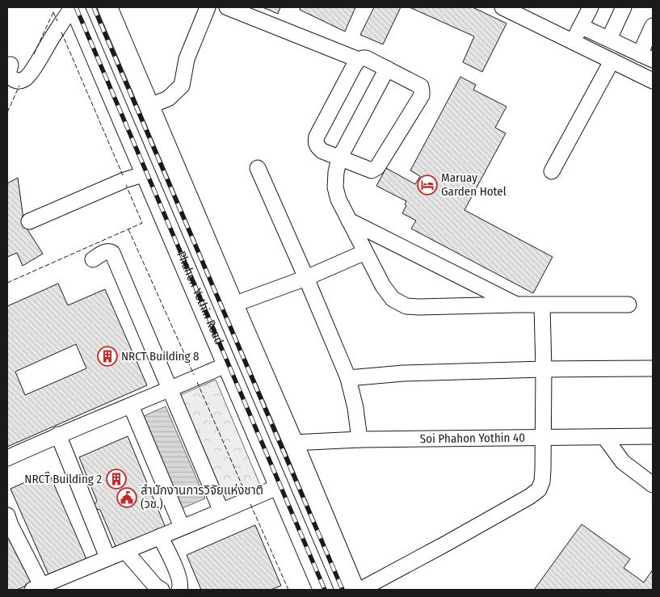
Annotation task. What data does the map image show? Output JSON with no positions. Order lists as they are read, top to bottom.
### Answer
{
  "streets": {
    "main road": ["Phahon Yothin Road"],
    "street": ["Soi Phahon Yothin 40"]
  },
  "places": {
    "hotel": ["Maruay Garden Hotel"],
    "building": ["NRCT Building 8", "NRCT Building 2"],
    "public building": ["สำนักงานการวิจัยแห่งชาติ (วช.)"]
  }
}
